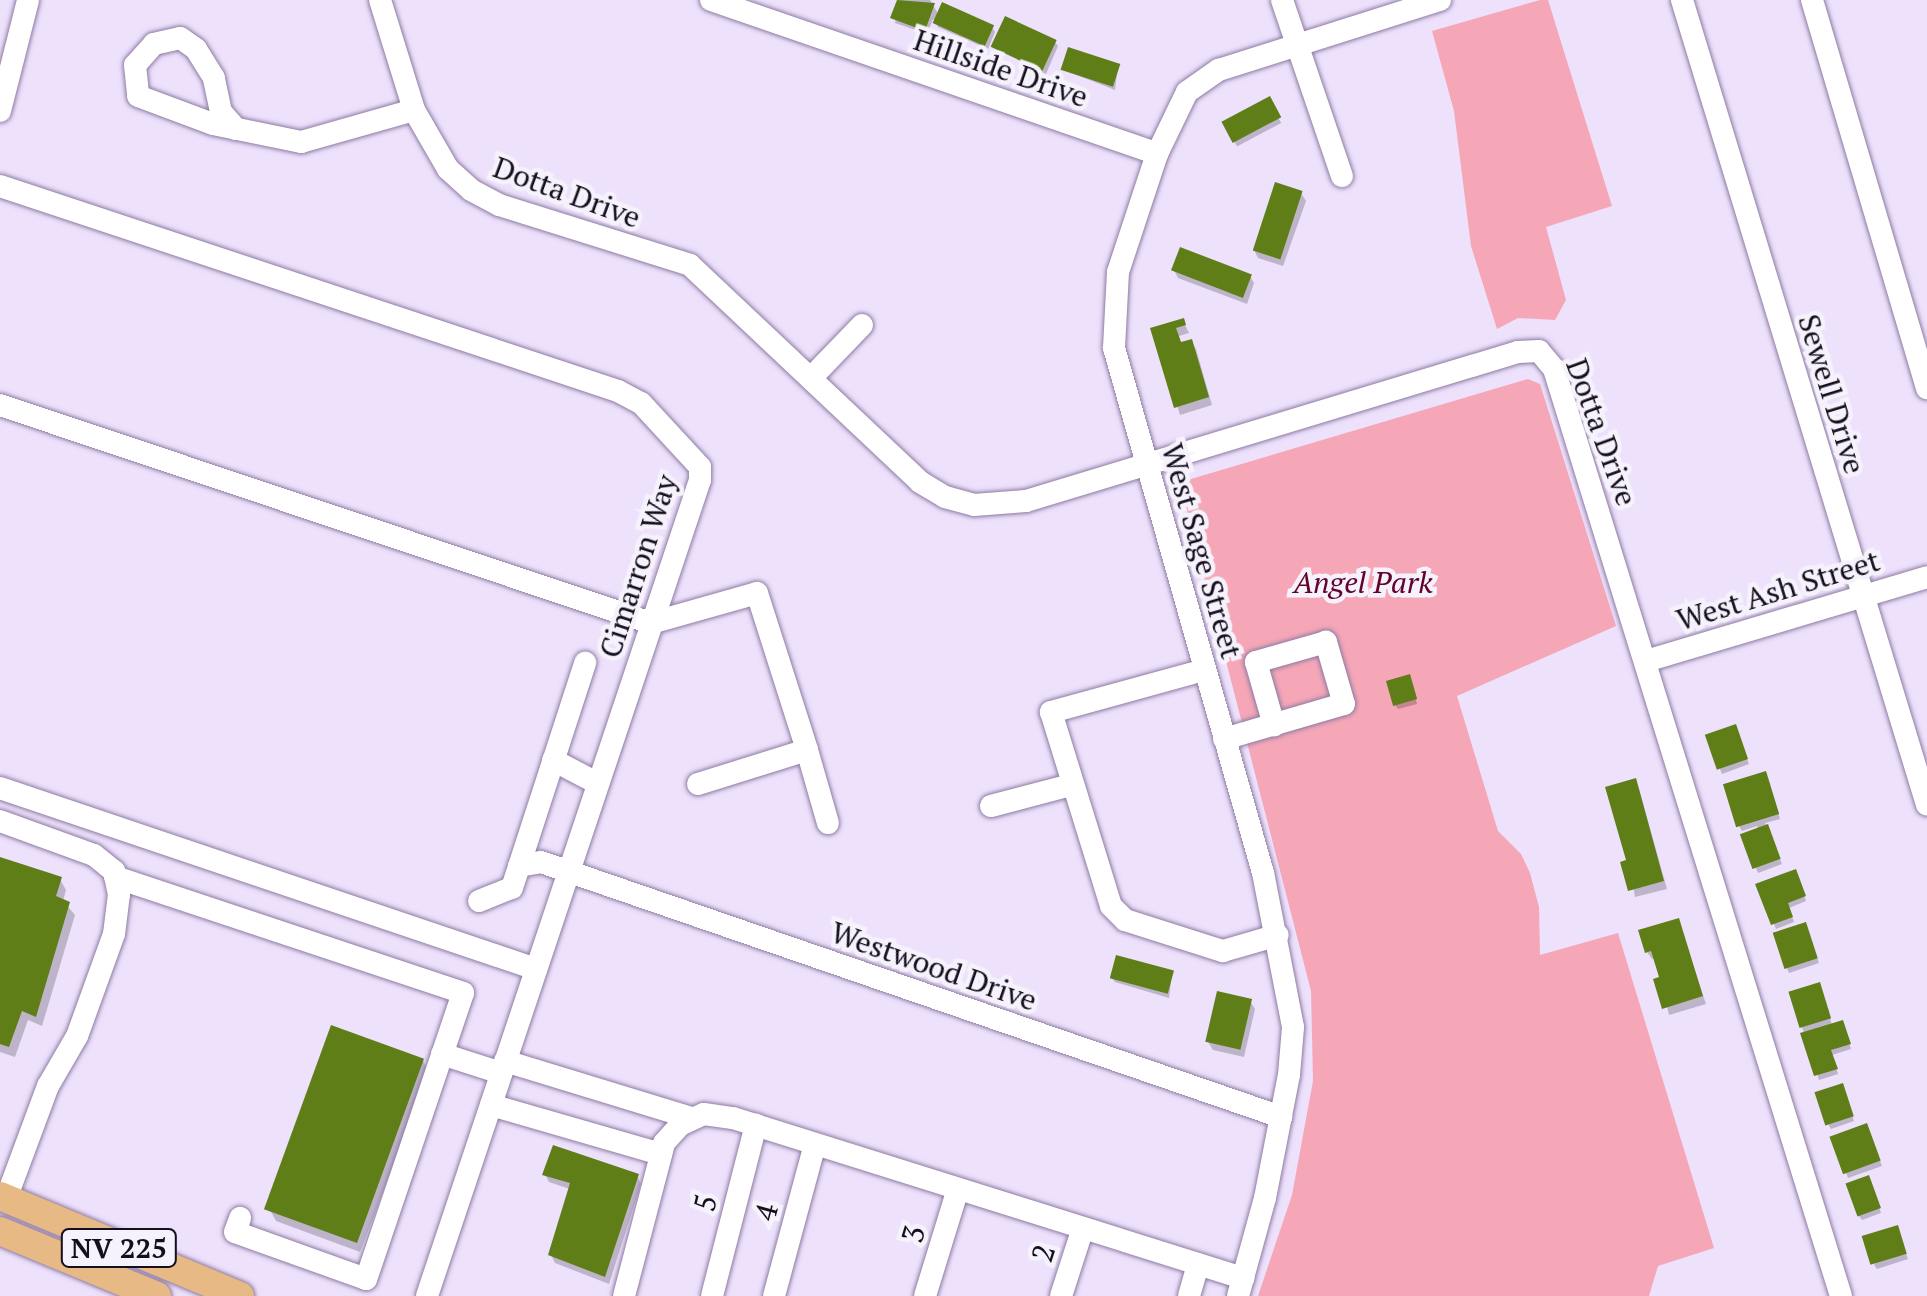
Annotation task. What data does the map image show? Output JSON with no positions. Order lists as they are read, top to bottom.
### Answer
{
  "streets": {
    "main road": ["NV 225"],
    "street": [
      "Hillside Drive",
      "Dotta Drive",
      "Sewell Drive",
      "West Sage Street",
      "Cimarron Way",
      "West Ash Street",
      "Westwood Drive",
      "5",
      "4",
      "3",
      "2"
    ]
  },
  "crossings": [
    ["Hillside Drive", "West Sage Street"],
    ["Dotta Drive", "West Sage Street"],
    ["Dotta Drive", "West Ash Street"],
    ["Sewell Drive", "West Ash Street"],
    ["West Sage Street", "Westwood Drive"],
    ["Cimarron Way", "Westwood Drive"]
  ],
  "parks": ["Angel Park"]
}
